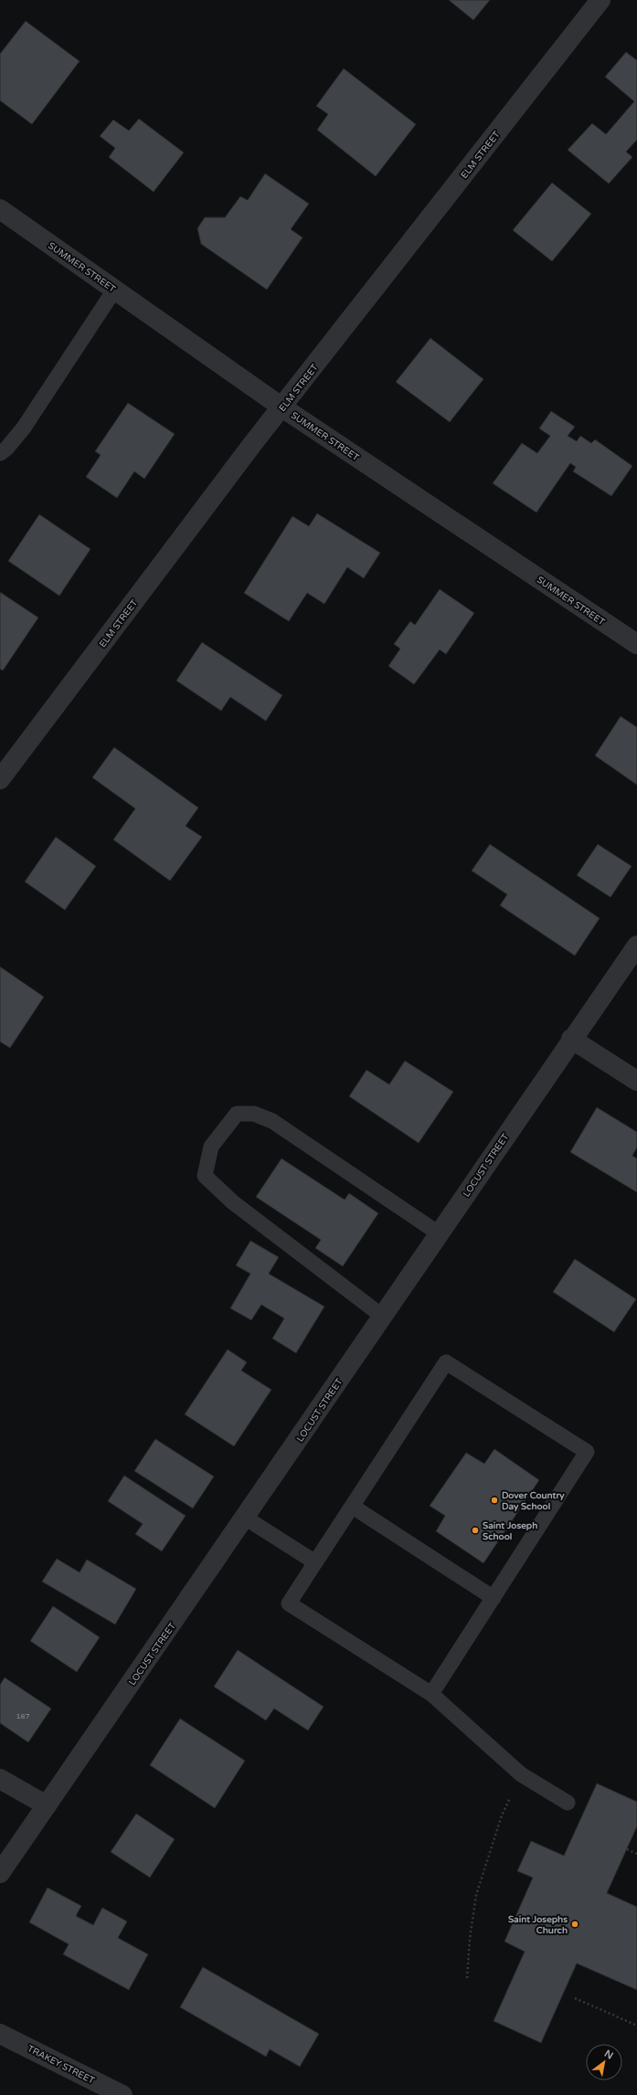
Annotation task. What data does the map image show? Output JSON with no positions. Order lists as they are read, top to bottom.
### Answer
{
  "streets": {
    "street": [
      "ELM STREET",
      "SUMMER STREET",
      "LOCUST STREET",
      "TRAKEY STREET"
    ]
  },
  "crossings": [
    ["ELM STREET", "SUMMER STREET"]
  ],
  "places": ["Dover Country Day School", "Saint Joseph School", "Saint Josephs Church"],
  "house_numbers": ["187"],
  "north": "top right"
}
